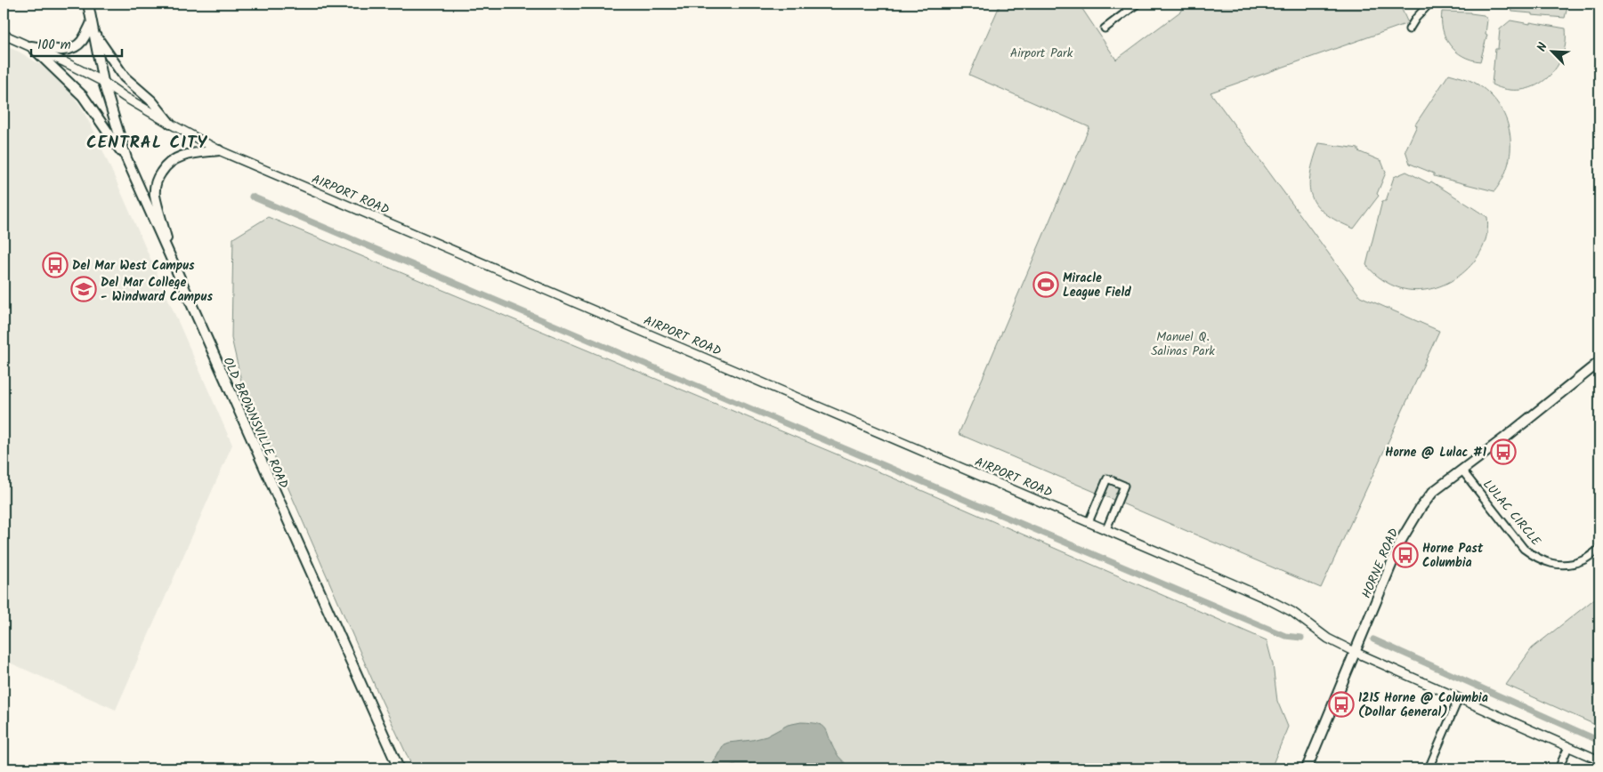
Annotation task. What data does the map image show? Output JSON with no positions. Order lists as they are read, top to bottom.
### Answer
{
  "streets": {
    "main road": ["OLD BROWNSVILLE ROAD", "HORNE ROAD"],
    "street": ["AIRPORT ROAD", "LULAC CIRCLE"]
  },
  "crossings": [
    ["AIRPORT ROAD", "OLD BROWNSVILLE ROAD"],
    ["AIRPORT ROAD", "HORNE ROAD"],
    ["LULAC CIRCLE", "HORNE ROAD"]
  ],
  "districts": ["CENTRAL CITY"],
  "parks": ["Airport Park", "Manuel Q. Salinas Park"],
  "places": {
    "bus stop": [
      "Del Mar West Campus",
      "Horne @ Lulac #1",
      "Horne Past Columbia",
      "1215 Horne @ Columbia (Dollar General)"
    ],
    "sports": ["Miracle League Field"],
    "school or university": ["Del Mar College - Windward Campus"]
  },
  "scale_bar": "100 m",
  "north": "top left"
}
